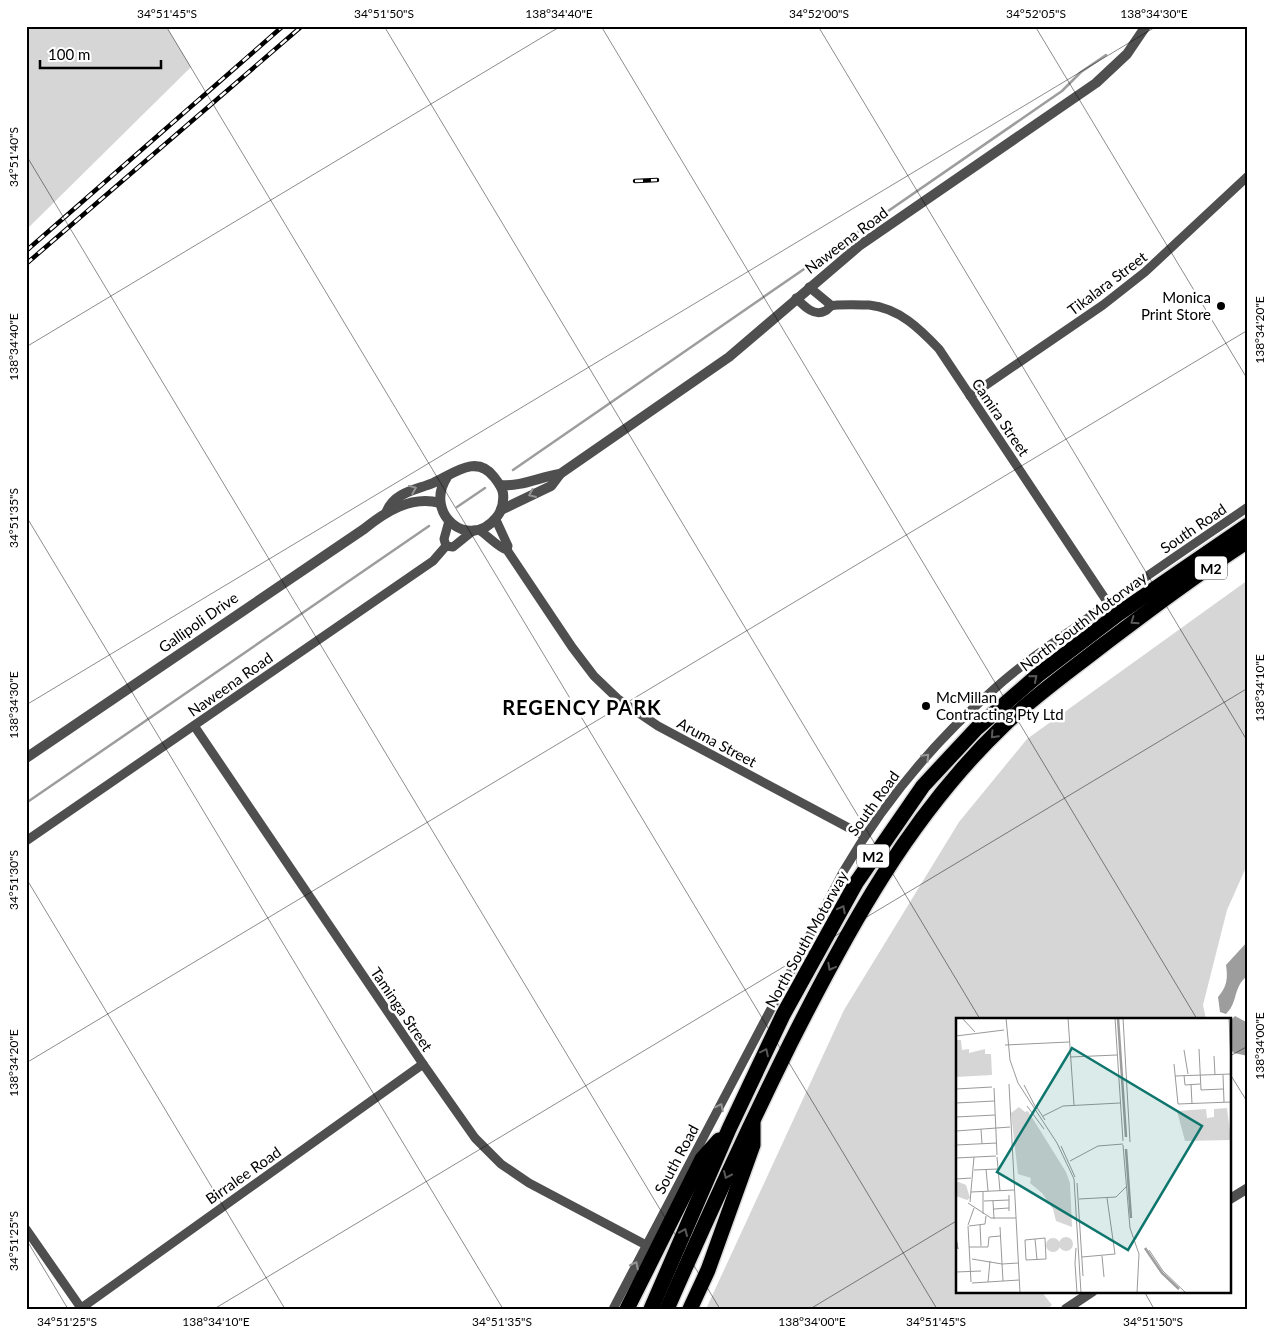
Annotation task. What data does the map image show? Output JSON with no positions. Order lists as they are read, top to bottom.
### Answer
{
  "streets": {
    "highway": ["M2", "North South Motorway"],
    "street": [
      "Naweena Road",
      "Tikalara Street",
      "Camira Street",
      "South Road",
      "Gallipoli Drive",
      "Aruma Street",
      "Taminga Street",
      "Birralee Road"
    ]
  },
  "crossings": [
    ["Naweena Road", "Camira Street"],
    ["Naweena Road", "Gallipoli Drive"],
    ["Naweena Road", "Aruma Street"],
    ["Naweena Road", "Taminga Street"],
    ["Tikalara Street", "Camira Street"],
    ["Camira Street", "South Road"],
    ["South Road", "Aruma Street"],
    ["South Road", "Taminga Street"],
    ["Gallipoli Drive", "Aruma Street"],
    ["Taminga Street", "Birralee Road"]
  ],
  "one_way": ["South Road"],
  "districts": ["REGENCY PARK"],
  "places": ["Monica Print Store", "McMillan Contracting Pty Ltd"],
  "scale_bar": "100 m",
  "coordinates": [
    "34°51'45\"S",
    "34°51'50\"S",
    "138°34'40\"E",
    "34°52'00\"S",
    "34°52'05\"S",
    "138°34'30\"E",
    "34°51'40\"S",
    "138°34'20\"E",
    "34°51'35\"S",
    "138°34'10\"E",
    "34°51'30\"S",
    "138°34'00\"E",
    "34°51'25\"S"
  ]
}
